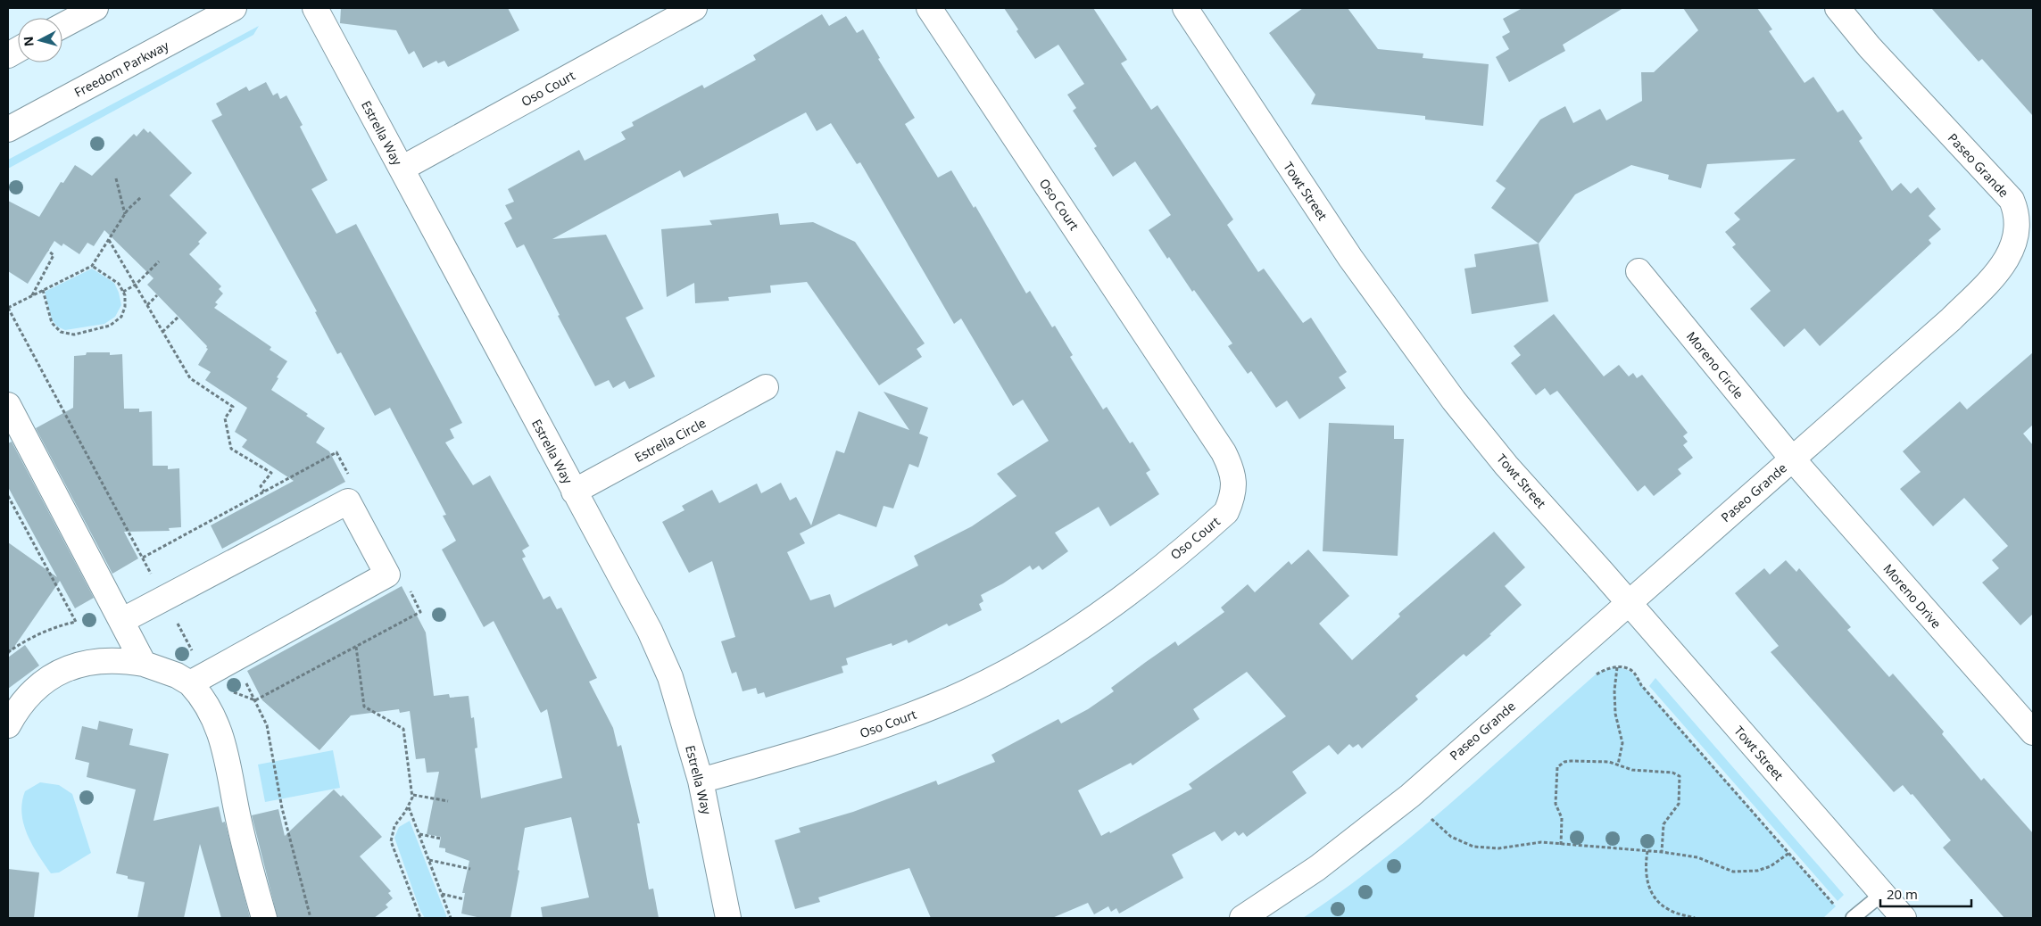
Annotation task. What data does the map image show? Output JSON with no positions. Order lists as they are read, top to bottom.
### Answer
{
  "streets": {
    "street": [
      "Freedom Parkway",
      "Oso Court",
      "Estrella Way",
      "Paseo Grande",
      "Towt Street",
      "Moreno Circle",
      "Estrella Circle",
      "Moreno Drive"
    ]
  },
  "crossings": [
    ["Oso Court", "Estrella Way"],
    ["Estrella Way", "Estrella Circle"],
    ["Paseo Grande", "Towt Street"],
    ["Paseo Grande", "Moreno Circle"],
    ["Paseo Grande", "Moreno Drive"],
    ["Moreno Circle", "Moreno Drive"]
  ],
  "scale_bar": "20 m",
  "north": "left"
}
